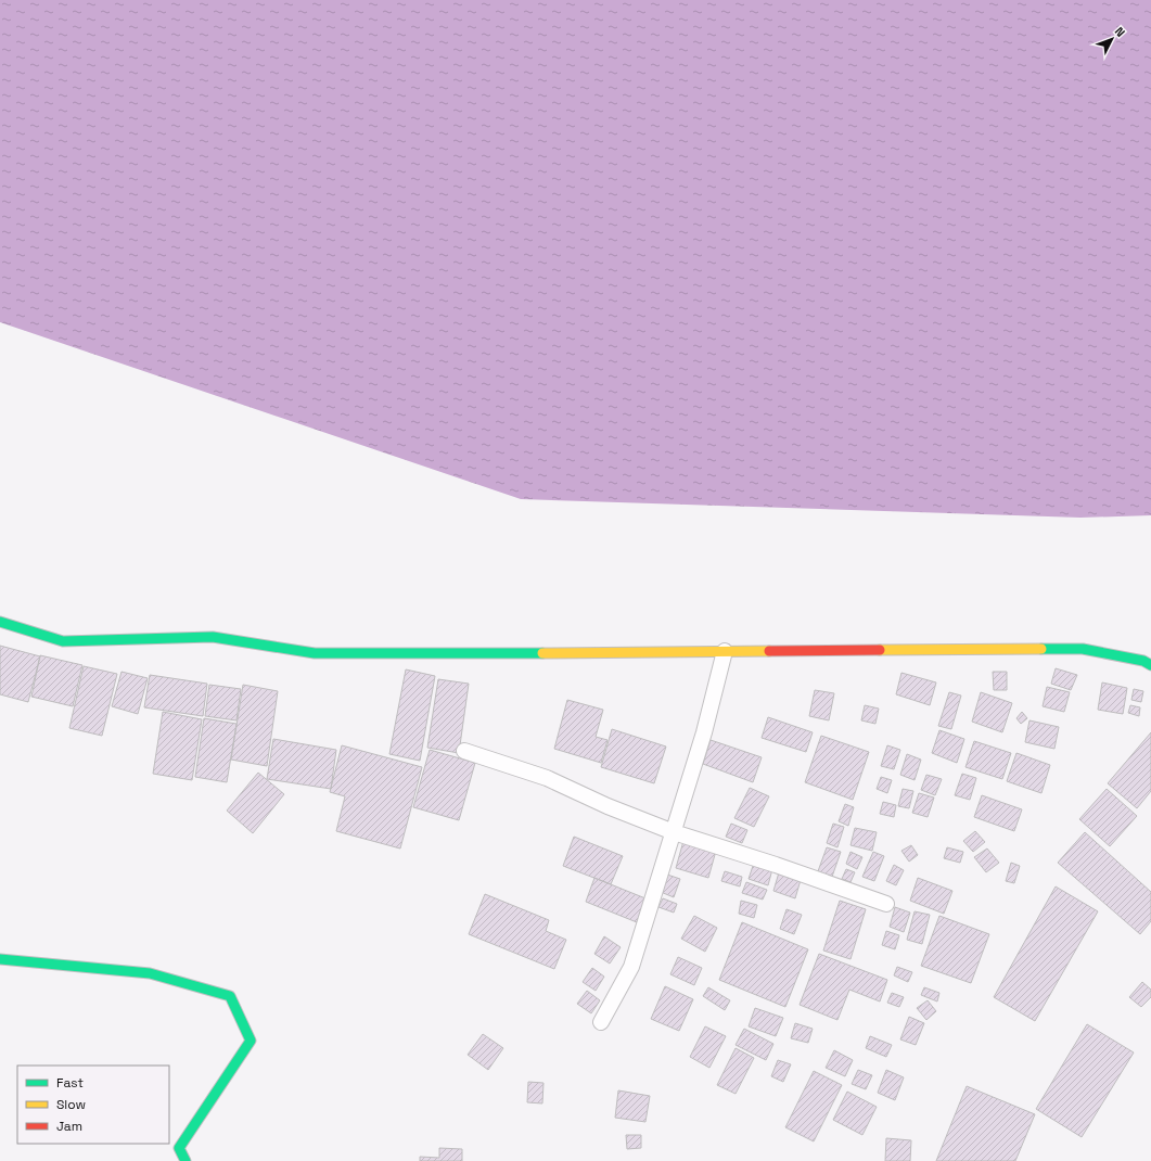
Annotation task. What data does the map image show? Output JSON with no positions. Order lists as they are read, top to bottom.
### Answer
{
  "legend": ["Fast", "Slow", "Jam"],
  "north": "top right"
}
